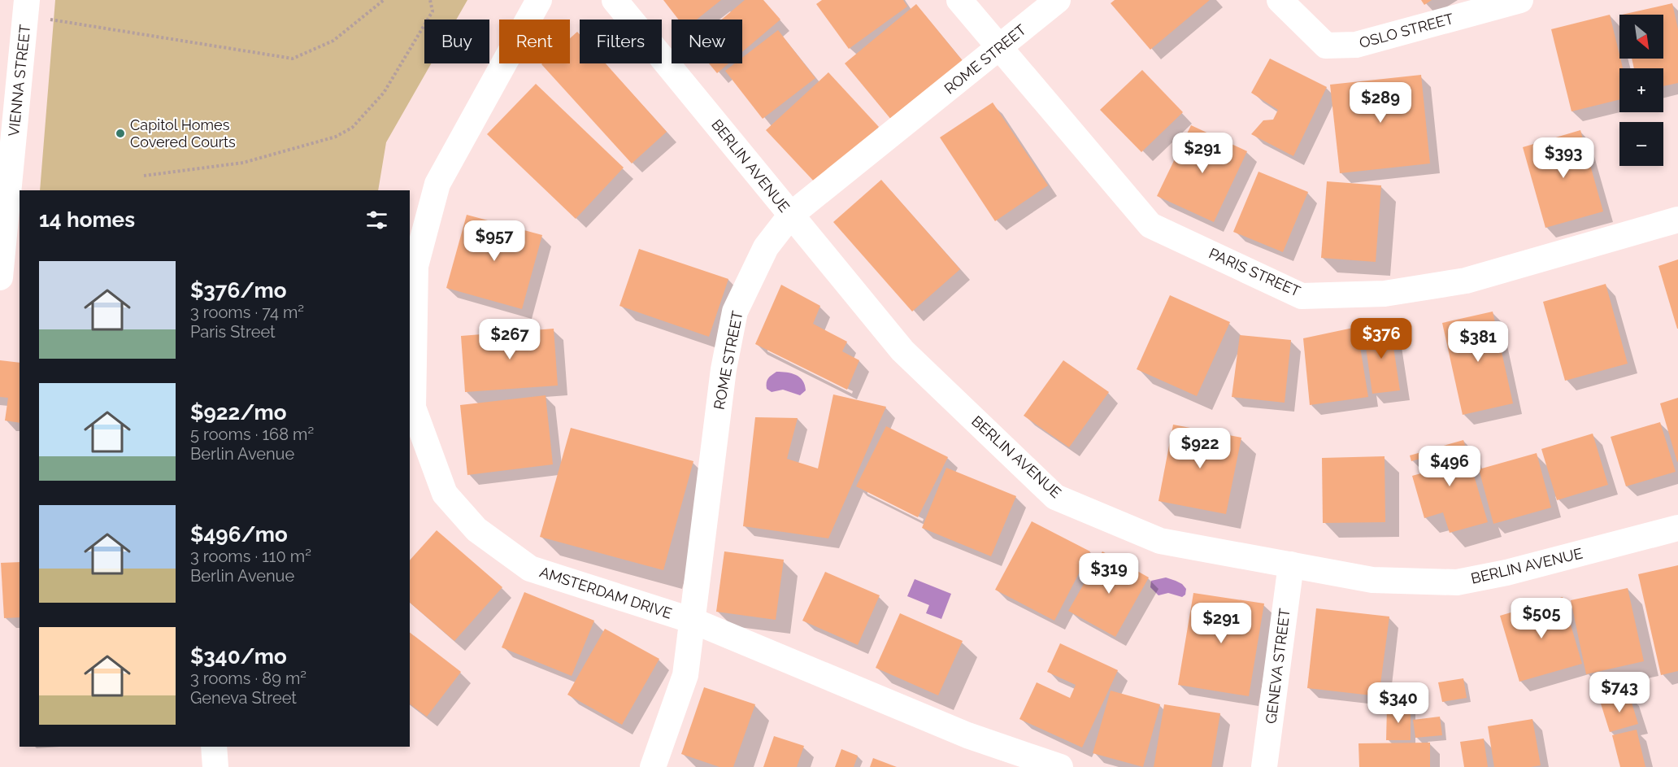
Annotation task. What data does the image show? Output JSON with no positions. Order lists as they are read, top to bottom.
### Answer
{
  "streets": {
    "street": [
      "OSLO STREET",
      "ROME STREET",
      "VIENNA STREET",
      "BERLIN AVENUE",
      "PARIS STREET",
      "AMSTERDAM DRIVE",
      "GENEVA STREET"
    ]
  },
  "crossings": [
    ["ROME STREET", "BERLIN AVENUE"],
    ["ROME STREET", "PARIS STREET"],
    ["ROME STREET", "AMSTERDAM DRIVE"],
    ["BERLIN AVENUE", "GENEVA STREET"]
  ],
  "places": ["Capitol Homes Covered Courts"],
  "north": "bottom right",
  "page": {
    "map_buttons": ["+", "−"],
    "chip": [
      "Buy",
      "Rent",
      "Filters",
      "New"
    ],
    "price": [
      "$289",
      "$291",
      "$393",
      "$957",
      "$376",
      "$267",
      "$381",
      "$922",
      "$496",
      "$319",
      "$505",
      "$291",
      "$743",
      "$340"
    ],
    "heading": "14 homes",
    "list": [
      {
        "name": "$376/mo",
        "note": "3 rooms · 74 m² · Paris Street"
      },
      {
        "name": "$922/mo",
        "note": "5 rooms · 168 m² · Berlin Avenue"
      },
      {
        "name": "$496/mo",
        "note": "3 rooms · 110 m² · Berlin Avenue"
      },
      {
        "name": "$340/mo",
        "note": "3 rooms · 89 m² · Geneva Street"
      }
    ]
  }
}
